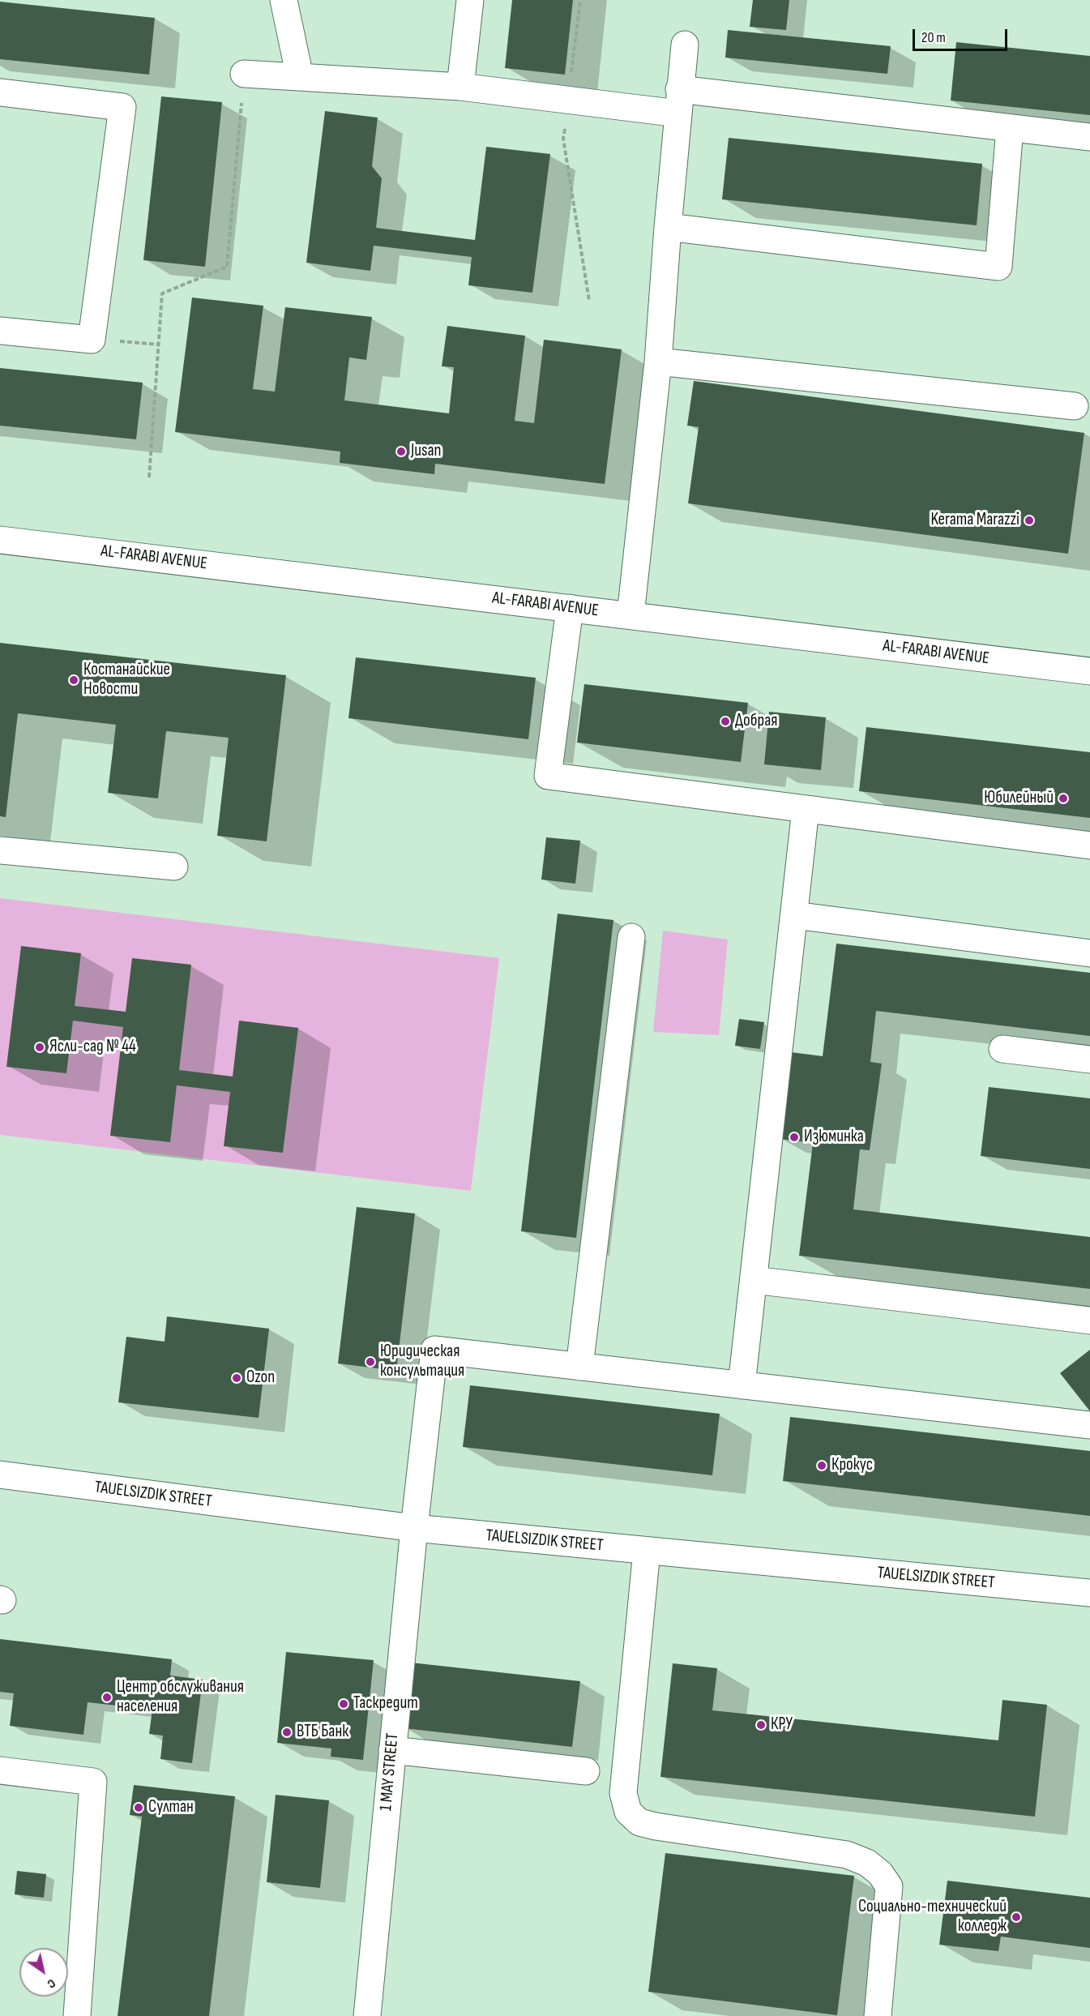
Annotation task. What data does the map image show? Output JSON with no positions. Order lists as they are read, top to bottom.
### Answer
{
  "streets": {
    "main road": ["AL-FARABI AVENUE", "TAUELSІZDІK STREET", "1 MAY STREET"]
  },
  "crossings": [
    ["TAUELSІZDІK STREET", "1 MAY STREET"]
  ],
  "places": [
    "Jusan",
    "Kerama Marazzi",
    "Костанайские Новости",
    "Добрая",
    "Юбилейный",
    "Ясли-сад № 44",
    "Изюминка",
    "Юридическая консультация",
    "Ozon",
    "Крокус",
    "Центр обслуживания населения",
    "Таскредит",
    "КРУ",
    "ВТБ Банк",
    "Султан",
    "Социально-технический колледж"
  ],
  "scale_bar": "20 m",
  "north": "bottom right"
}
